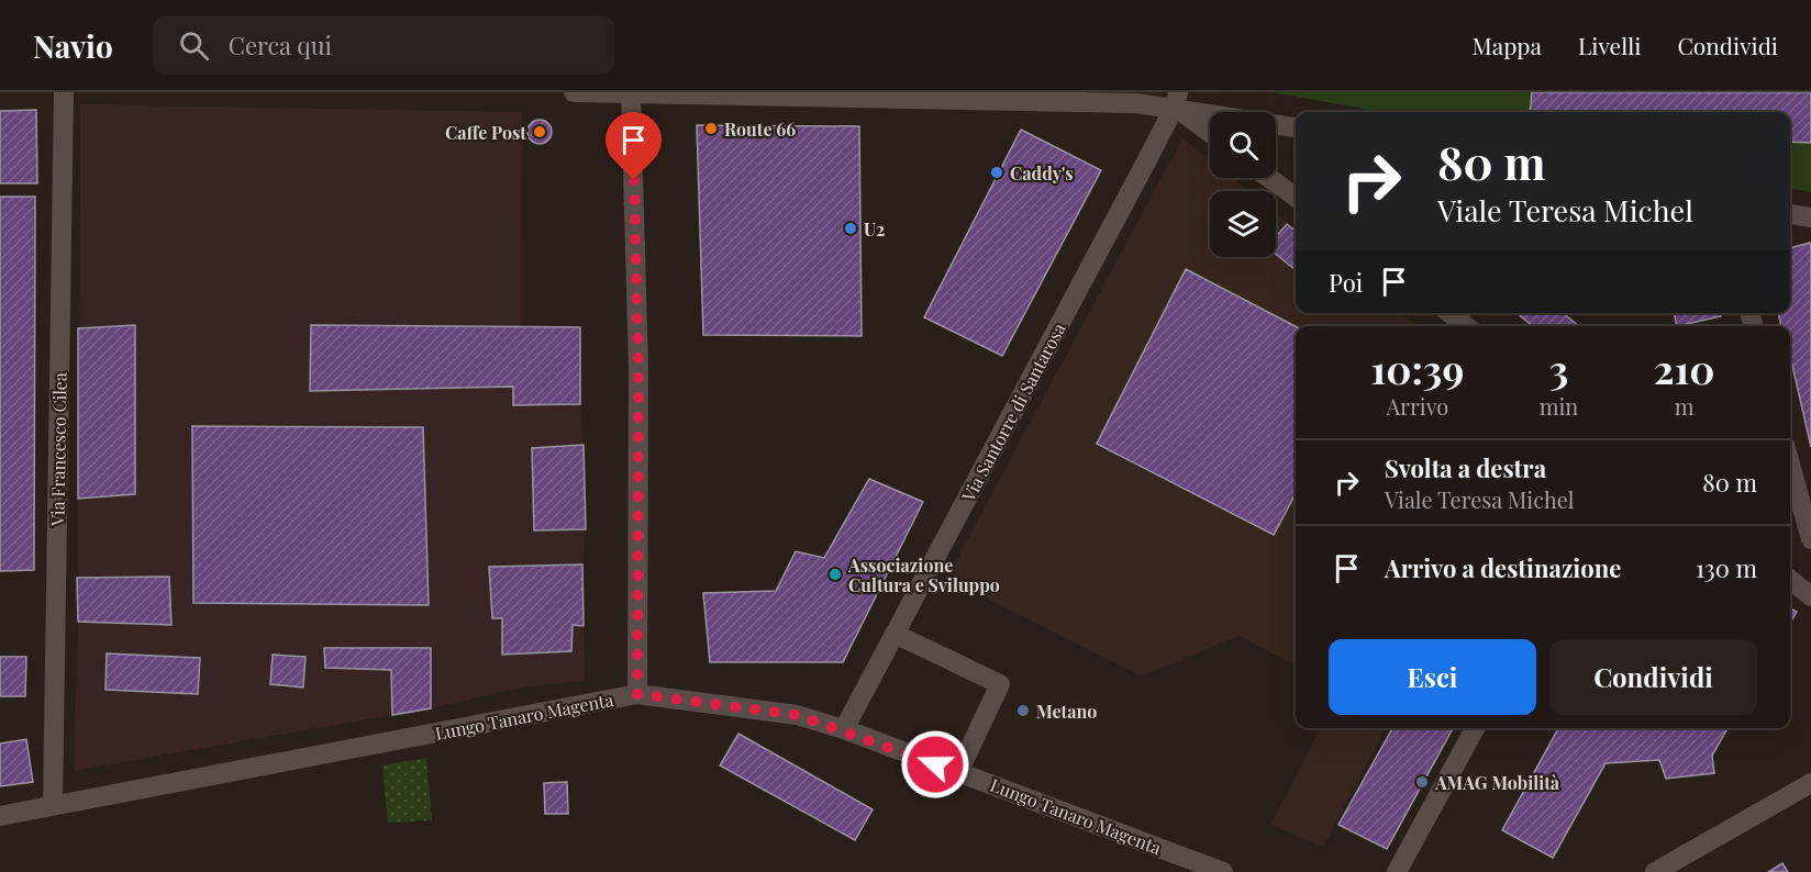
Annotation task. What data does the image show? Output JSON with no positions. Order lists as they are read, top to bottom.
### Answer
{
  "streets": {
    "street": ["Via Santorre di Santarosa", "Via Francesco Cilea", "Lungo Tanaro Magenta"]
  },
  "crossings": [
    ["Via Santorre di Santarosa", "Lungo Tanaro Magenta"],
    ["Via Francesco Cilea", "Lungo Tanaro Magenta"]
  ],
  "places": [
    "Route 66",
    "Caffe Post",
    "Caddy's",
    "U2",
    "Associazione Cultura e Sviluppo",
    "Metano",
    "AMAG Mobilità"
  ],
  "page": {
    "header": "Navio",
    "search": "Cerca qui",
    "nav": ["Mappa", "Livelli", "Condividi"],
    "turn": ["80 m", "Viale Teresa Michel"],
    "then": "Poi",
    "eta": [
      "10:39",
      "Arrivo",
      "3",
      "min",
      "210",
      "m"
    ],
    "list": [
      {
        "name": "Svolta a destra",
        "note": "Viale Teresa Michel",
        "value": "80 m"
      },
      {
        "name": "Arrivo a destinazione",
        "value": "130 m"
      }
    ],
    "buttons": ["Esci", "Condividi"]
  }
}
